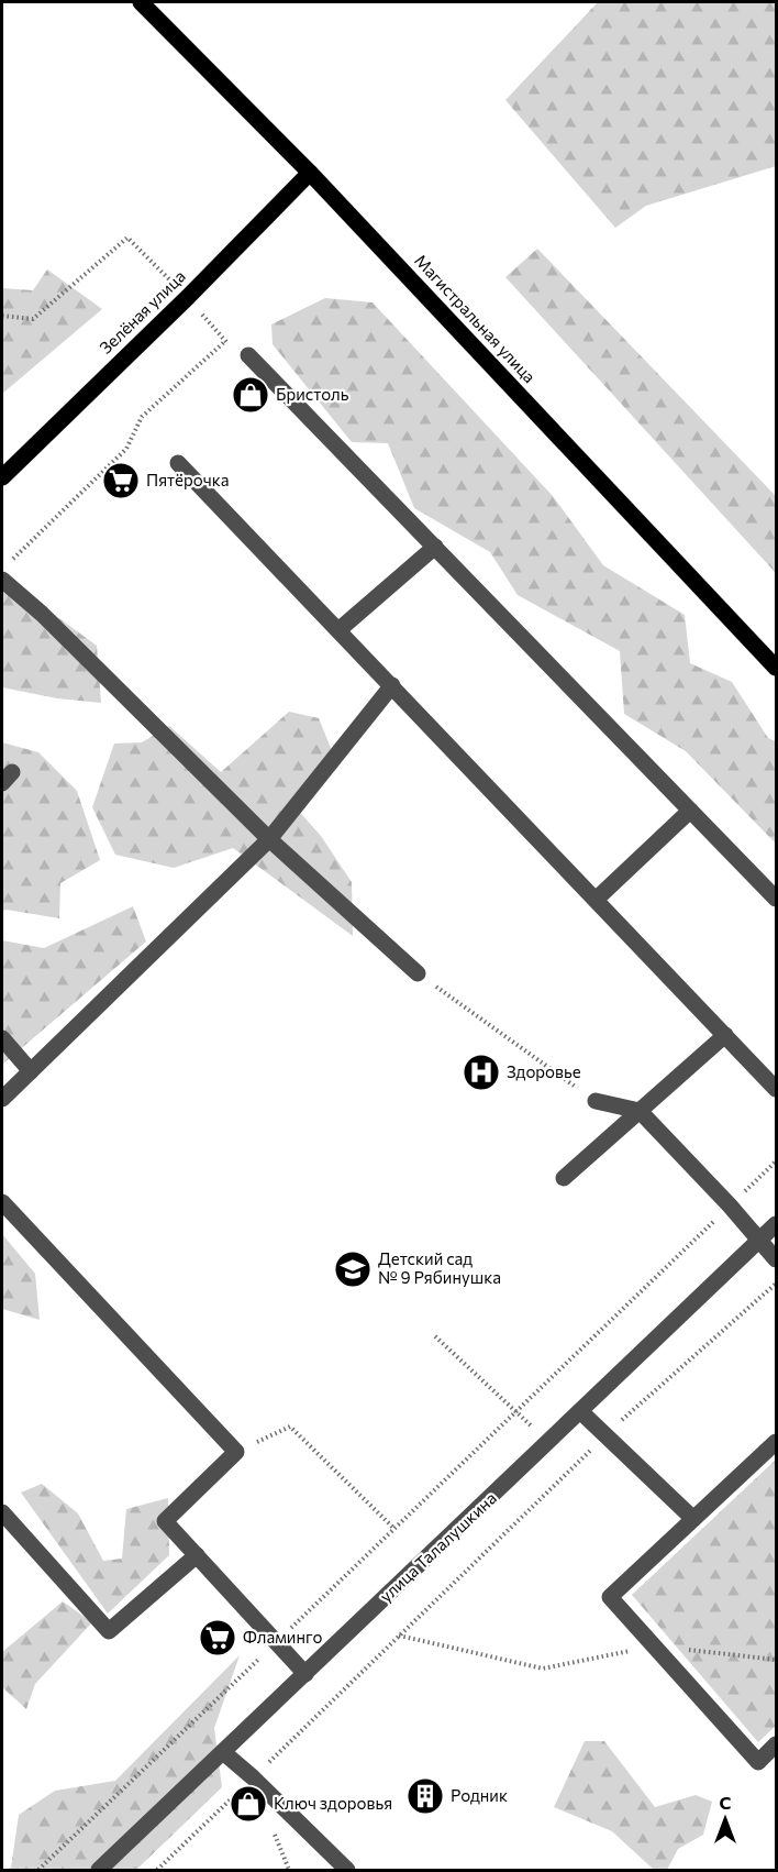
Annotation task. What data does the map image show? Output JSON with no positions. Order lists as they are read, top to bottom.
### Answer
{
  "streets": {
    "main road": ["Зелёная улица", "Магистральная улица"],
    "street": ["улица Талалушкина"]
  },
  "crossings": [
    ["Зелёная улица", "Магистральная улица"]
  ],
  "places": {
    "shop": ["Бристоль", "Ключ здоровья"],
    "supermarket": ["Пятёрочка", "Фламинго"],
    "hospital": ["Здоровье"],
    "school or university": ["Детский сад № 9 Рябинушка"],
    "building": ["Родник"]
  },
  "north": "top"
}
